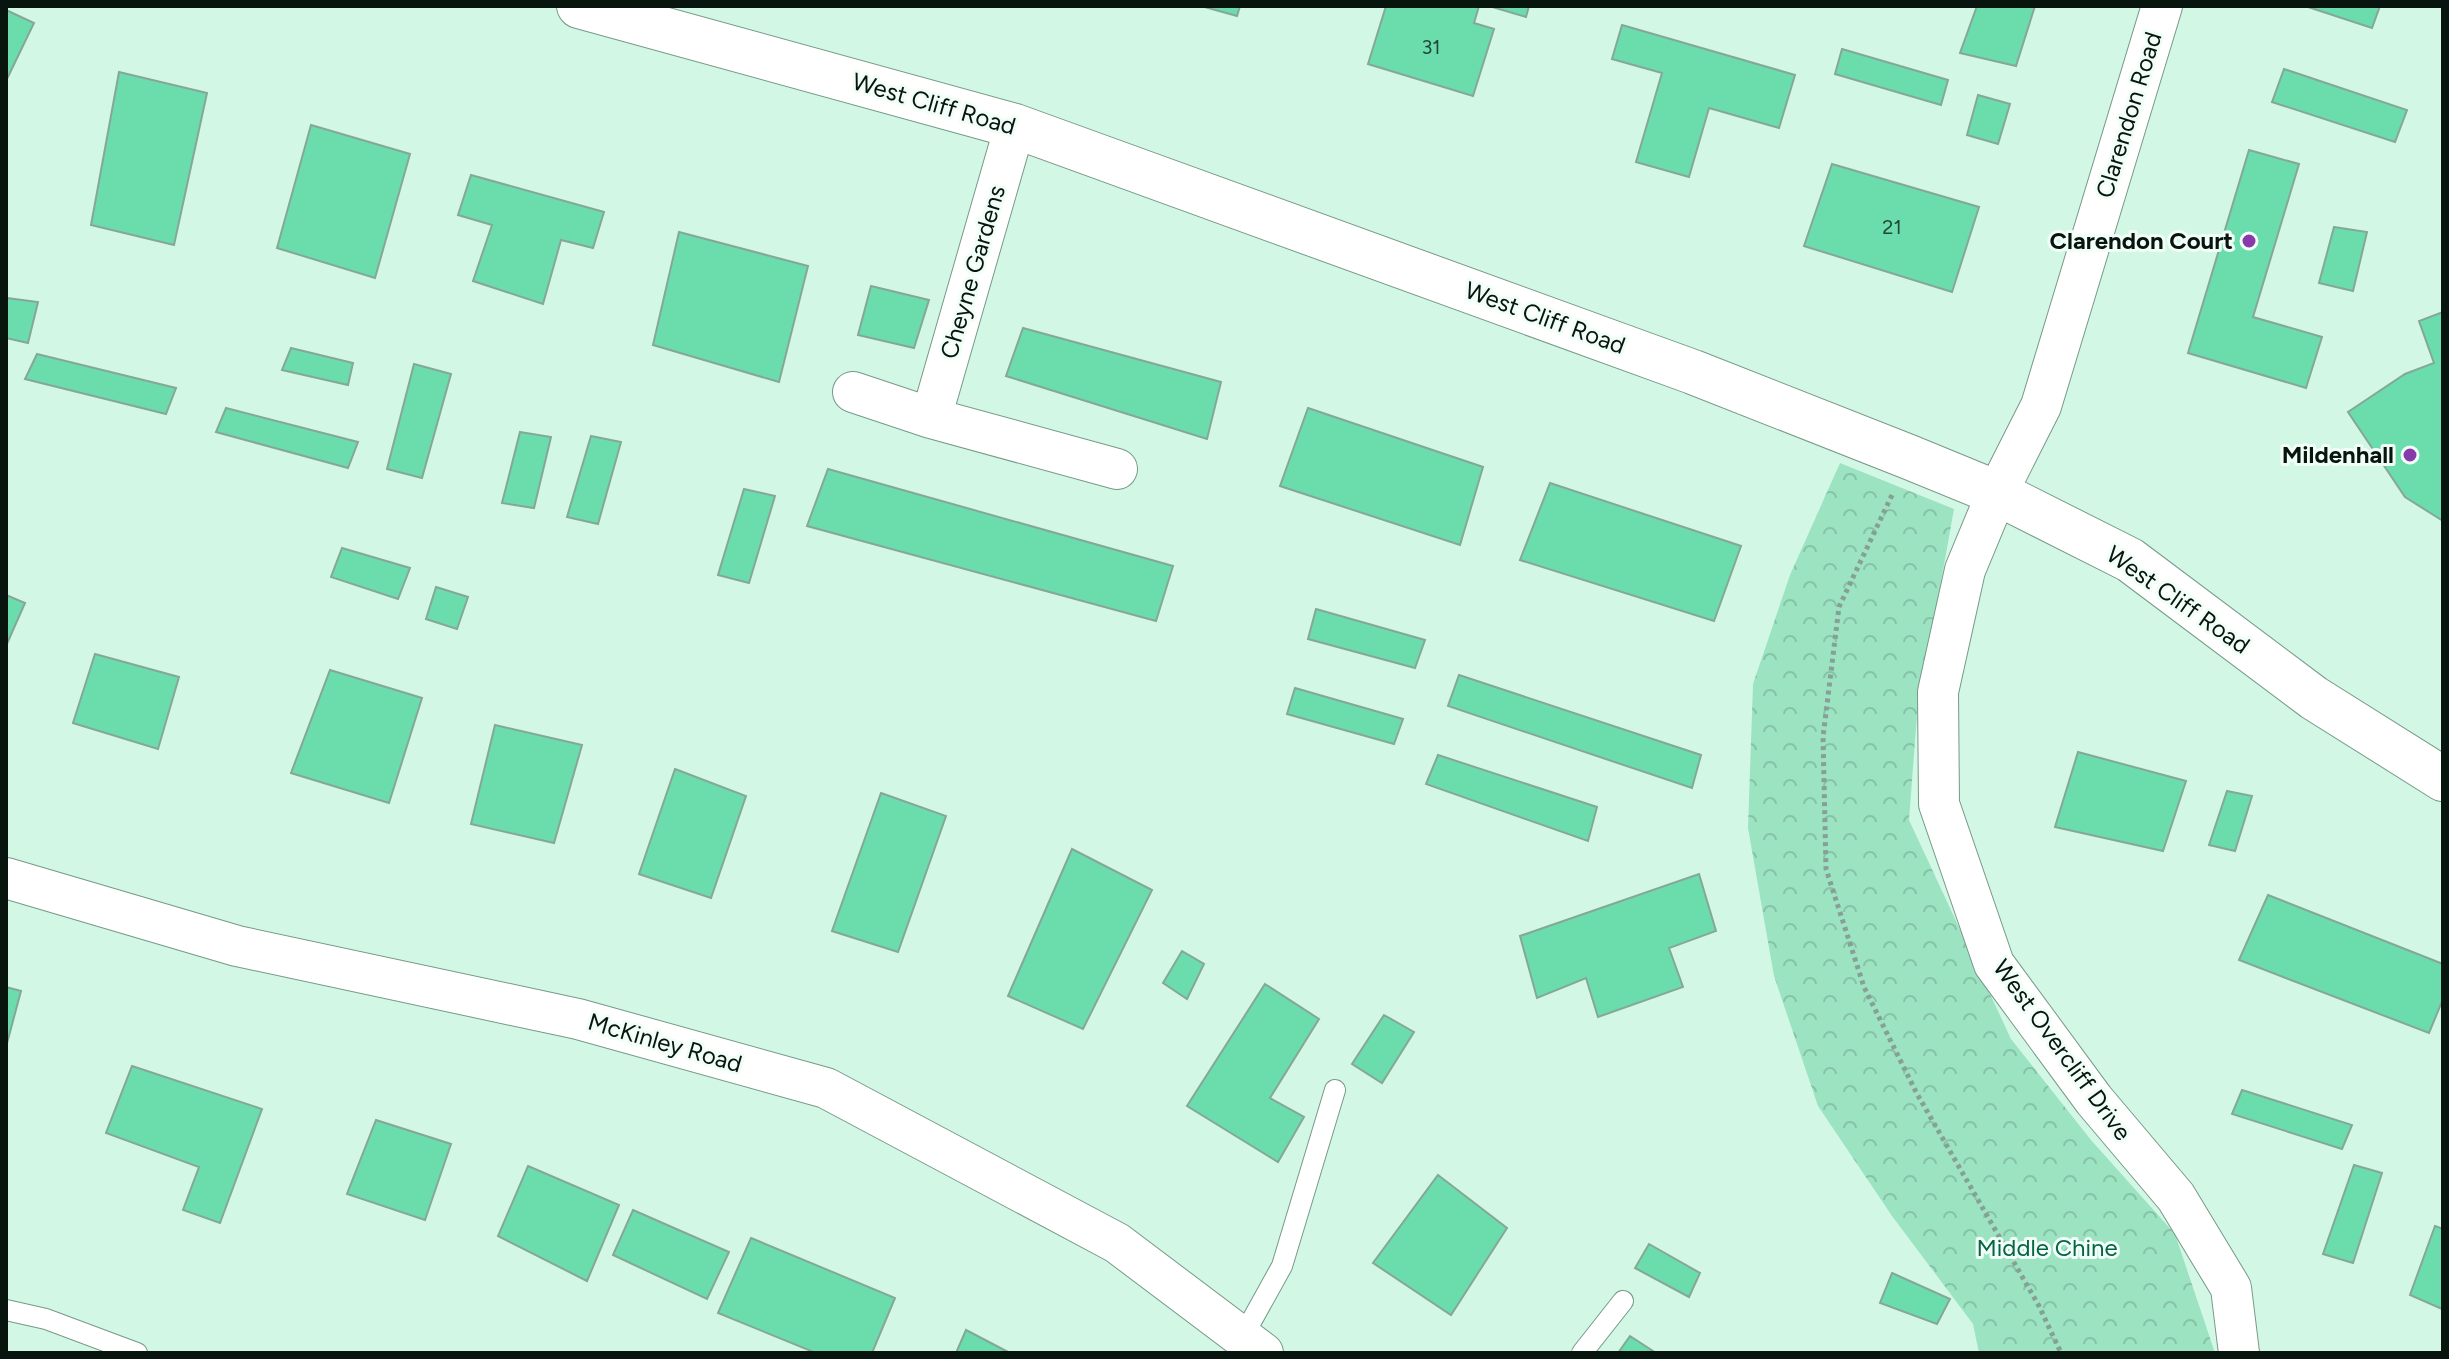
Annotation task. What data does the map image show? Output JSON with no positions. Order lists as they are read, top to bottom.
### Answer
{
  "streets": {
    "street": [
      "West Cliff Road",
      "Clarendon Road",
      "Cheyne Gardens",
      "McKinley Road",
      "West Overcliff Drive"
    ]
  },
  "crossings": [
    ["West Cliff Road", "Clarendon Road"],
    ["West Cliff Road", "Cheyne Gardens"],
    ["West Cliff Road", "West Overcliff Drive"],
    ["Clarendon Road", "West Overcliff Drive"]
  ],
  "parks": ["Middle Chine"],
  "places": ["Clarendon Court", "Mildenhall"],
  "house_numbers": ["31", "21"]
}
